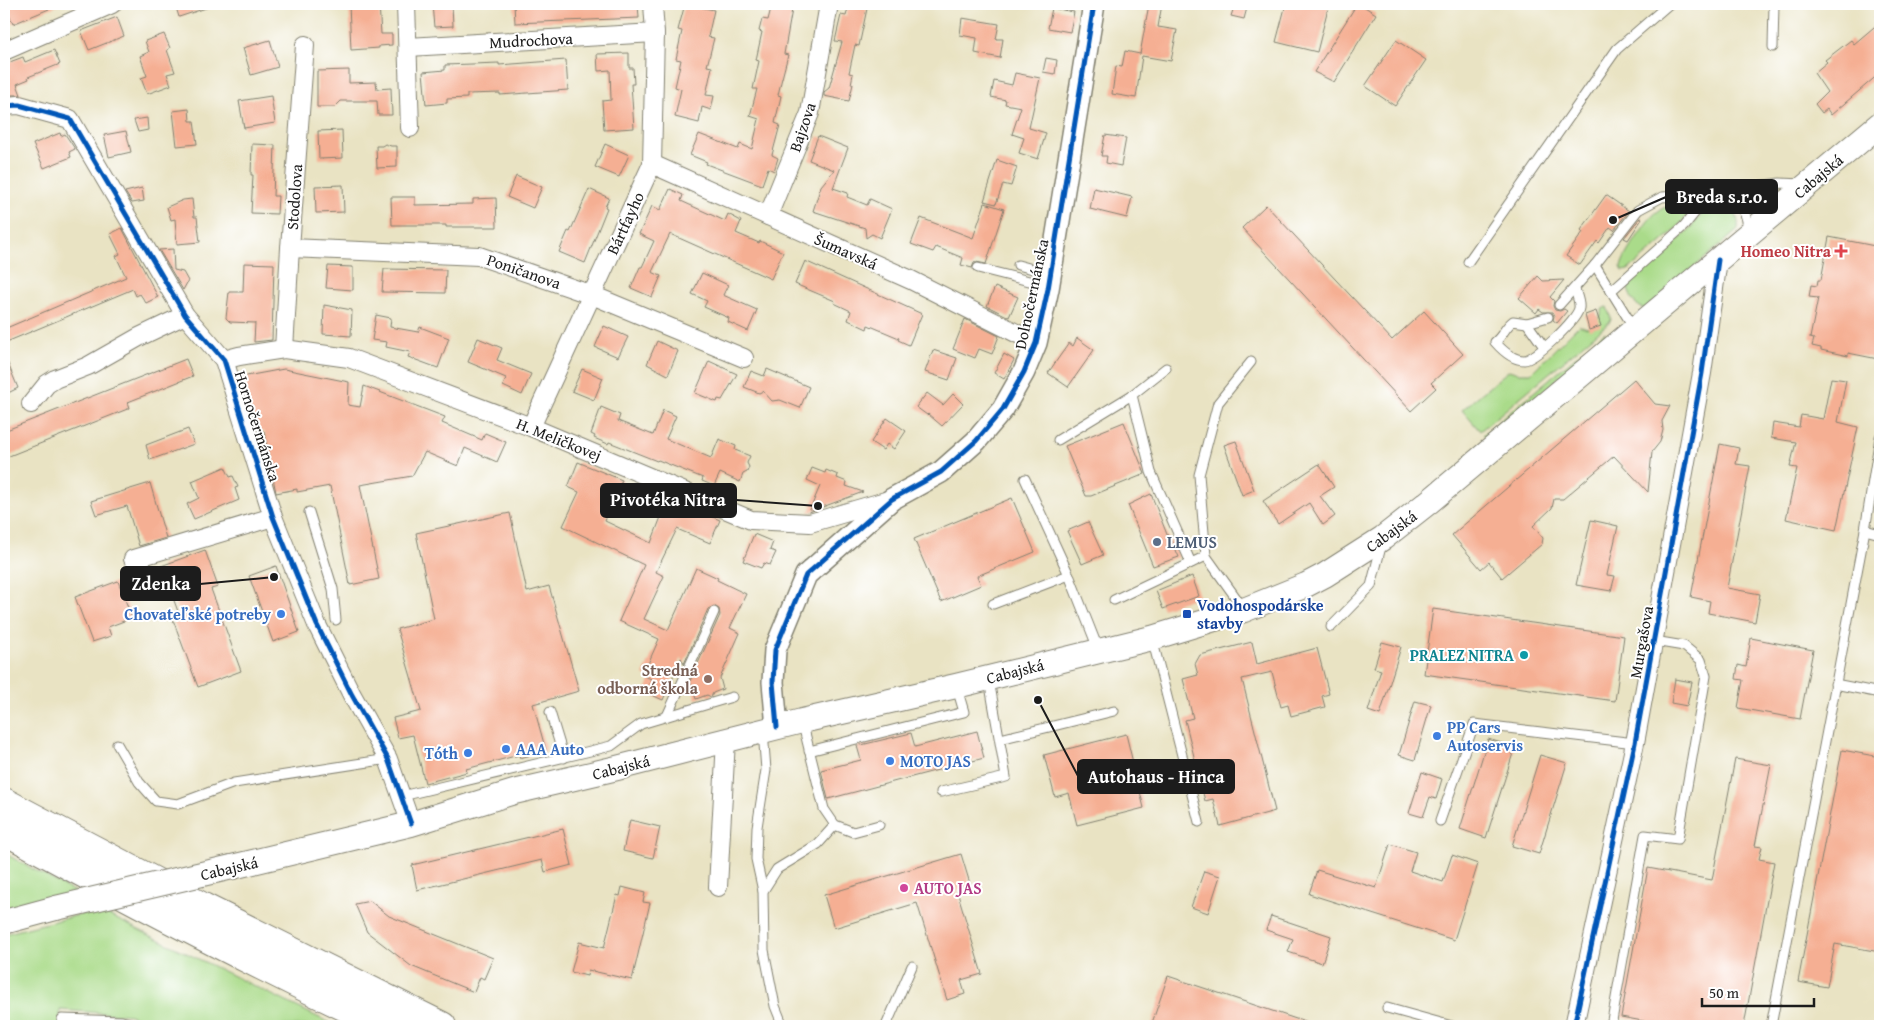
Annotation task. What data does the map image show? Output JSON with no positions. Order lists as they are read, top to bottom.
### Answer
{
  "streets": {
    "main road": ["Cabajská"],
    "street": [
      "Mudrochova",
      "Bajzova",
      "Stodolova",
      "Bártfayho",
      "Šumavská",
      "Poničanova",
      "Dolnočermánska",
      "Hornočermánska",
      "H. Meličkovej",
      "Murgašova"
    ]
  },
  "crossings": [
    ["Mudrochova", "Bártfayho"],
    ["Bajzova", "Šumavská"],
    ["Cabajská", "Dolnočermánska"],
    ["Cabajská", "Hornočermánska"],
    ["Cabajská", "Murgašova"],
    ["Stodolova", "Poničanova"],
    ["Stodolova", "H. Meličkovej"],
    ["Bártfayho", "Šumavská"],
    ["Bártfayho", "Poničanova"],
    ["Bártfayho", "H. Meličkovej"],
    ["Šumavská", "Dolnočermánska"],
    ["Dolnočermánska", "H. Meličkovej"],
    ["Hornočermánska", "H. Meličkovej"]
  ],
  "places": {
    "other": [
      "Breda s.r.o.",
      "Pivotéka Nitra",
      "LEMUS",
      "Zdenka",
      "Chovateľské potreby",
      "PRALEZ NITRA",
      "Stredná odborná škola",
      "Autohaus - Hinca",
      "PP Cars Autoservis",
      "AAA Auto",
      "Tóth",
      "MOTO JAS",
      "AUTO JAS"
    ],
    "health": ["Homeo Nitra"],
    "transit": ["Vodohospodárske stavby"]
  },
  "scale_bar": "50 m"
}
